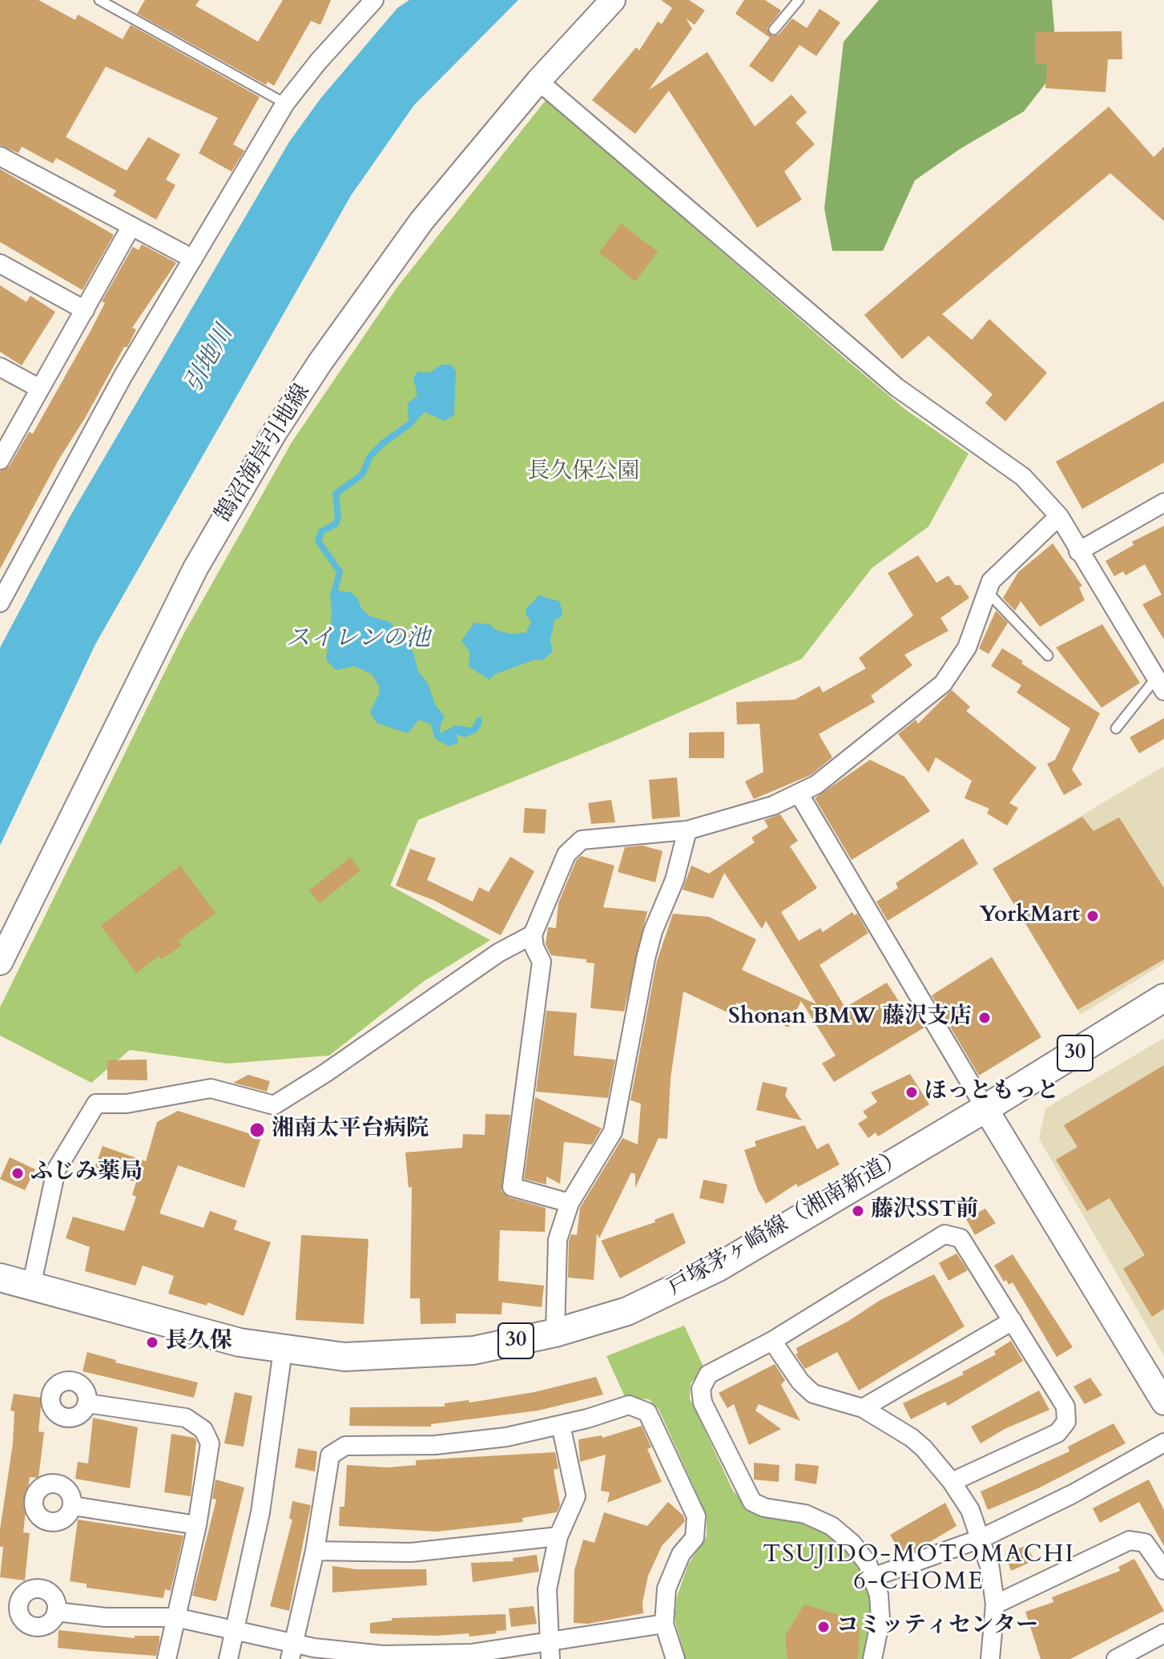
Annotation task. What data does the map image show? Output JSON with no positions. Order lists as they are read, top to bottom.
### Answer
{
  "streets": {
    "main road": ["30", "戸塚茅ヶ崎線（湘南新道）"],
    "street": ["鵠沼海岸引地線"]
  },
  "districts": ["TSUJIDO-MOTOMACHI 6-CHOME"],
  "water": ["引地川", "スイレンの池"],
  "parks": ["長久保公園"],
  "places": [
    "YorkMart",
    "Shonan BMW 藤沢支店",
    "ほっともっと",
    "湘南太平台病院",
    "ふじみ薬局",
    "藤沢SST前",
    "長久保",
    "コミッティセンター"
  ]
}
